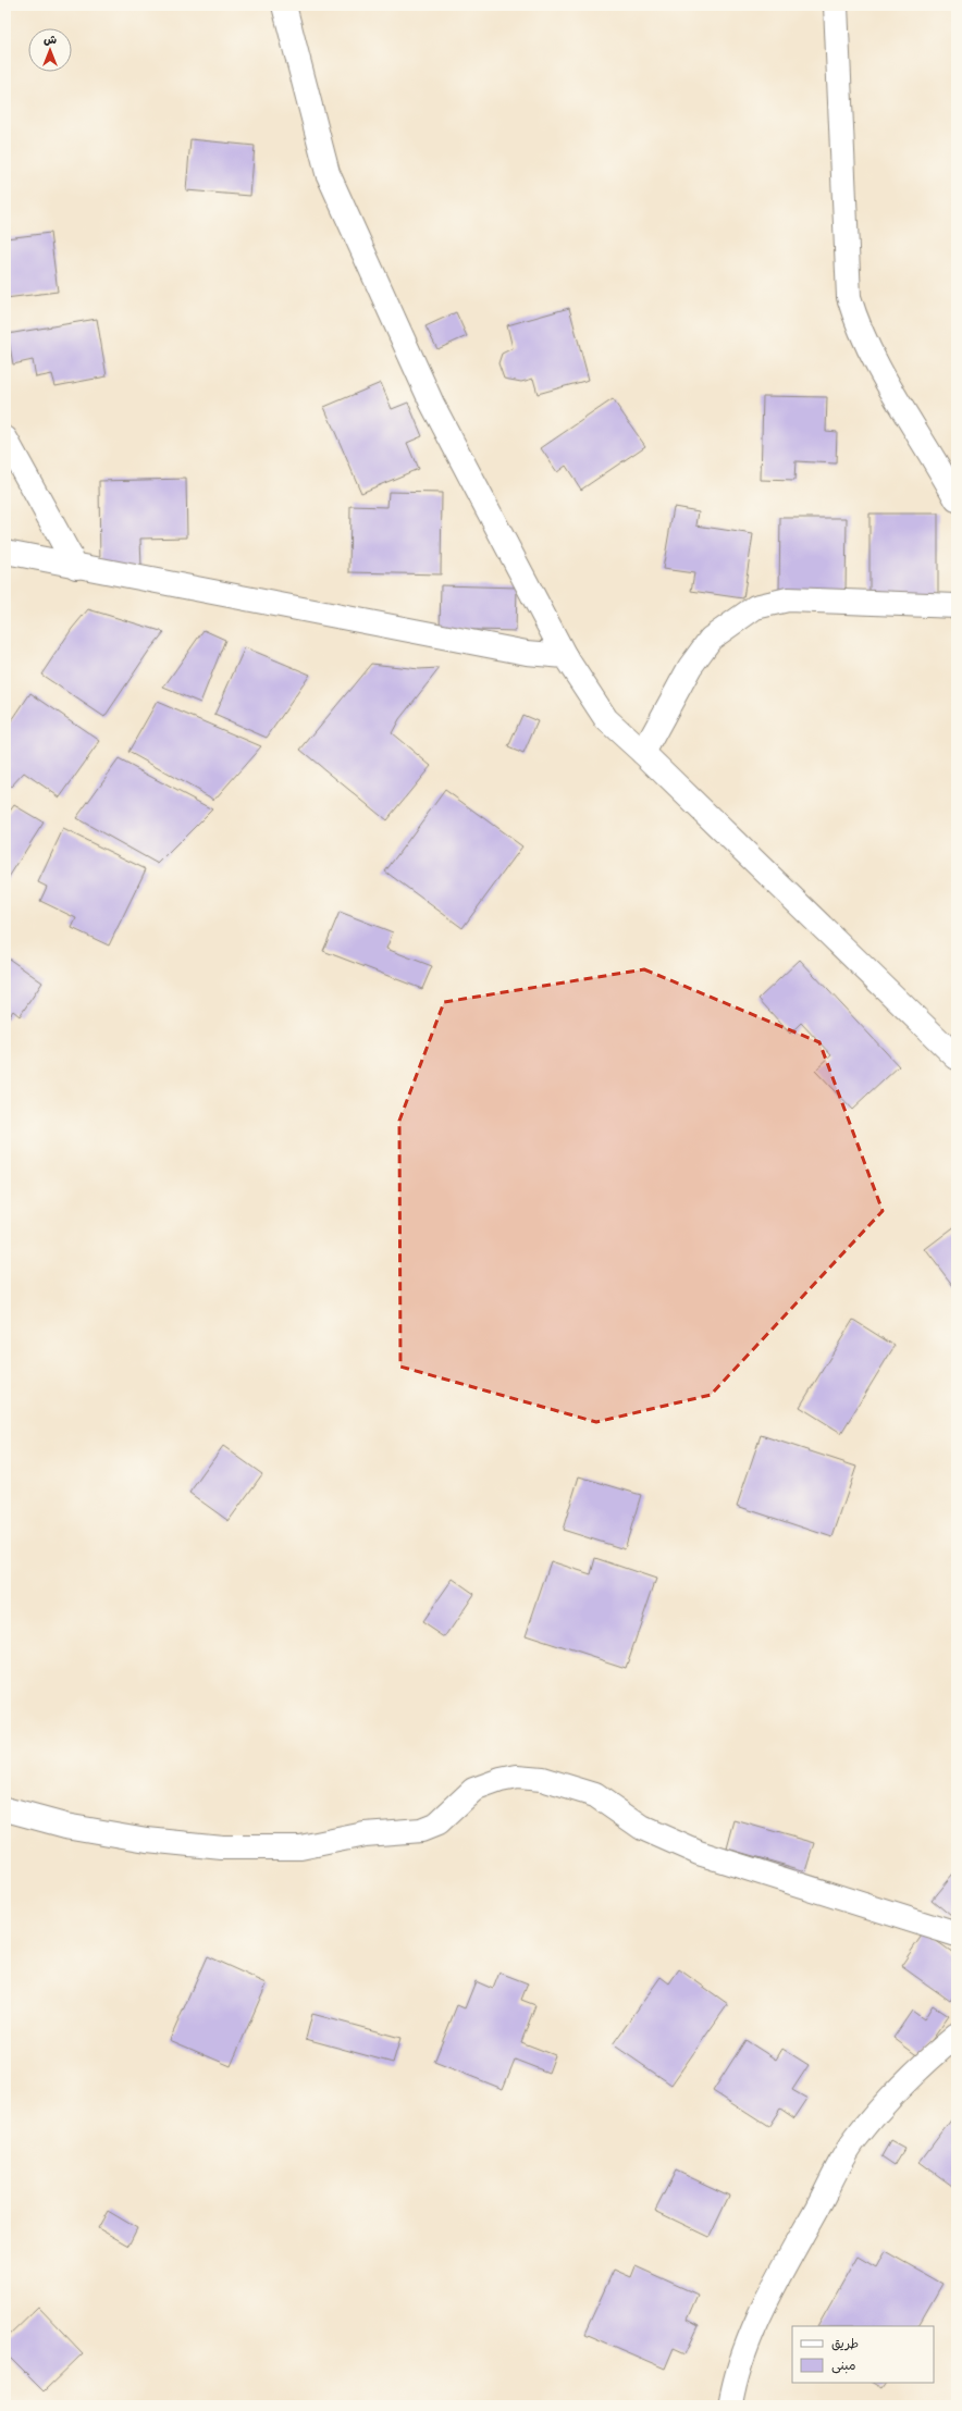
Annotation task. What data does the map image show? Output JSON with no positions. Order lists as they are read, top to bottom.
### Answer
{
  "legend": ["طريق", "مبنى"],
  "north": "top"
}
